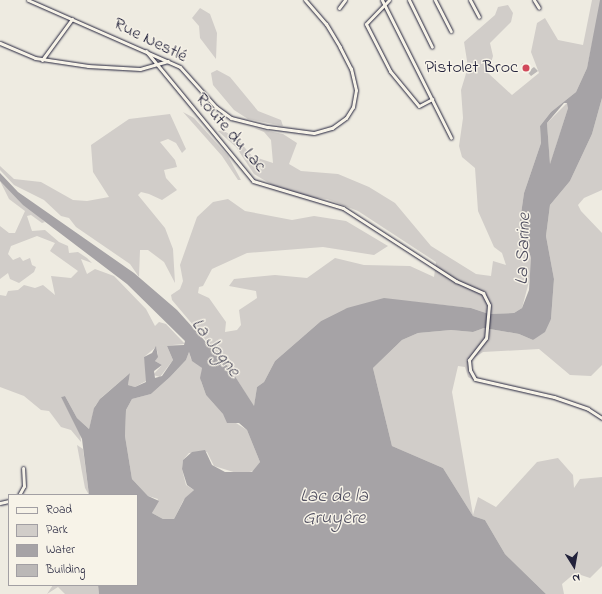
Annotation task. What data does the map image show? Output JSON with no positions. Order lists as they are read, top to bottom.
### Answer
{
  "streets": {
    "street": ["Rue Nestlé", "Route du Lac"]
  },
  "crossings": [
    ["Rue Nestlé", "Route du Lac"]
  ],
  "water": ["La Sarine", "La Jogne", "Lac de la Gruyère"],
  "places": ["Pistolet Broc"],
  "legend": [
    "Road",
    "Park",
    "Water",
    "Building"
  ],
  "north": "bottom"
}
